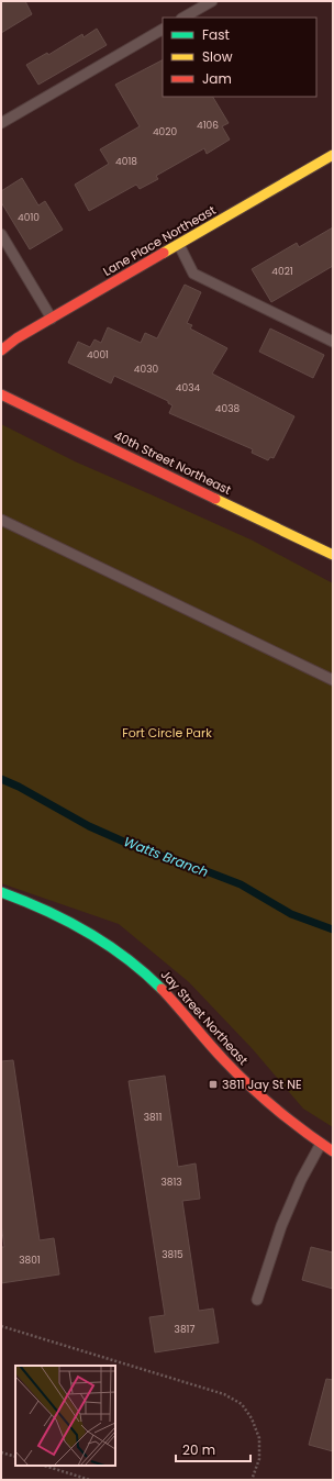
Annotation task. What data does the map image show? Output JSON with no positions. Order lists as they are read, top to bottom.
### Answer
{
  "streets": {
    "street": ["Lane Place Northeast", "40th Street Northeast", "Jay Street Northeast"]
  },
  "water": ["Watts Branch"],
  "parks": ["Fort Circle Park"],
  "places": {
    "transit": ["3811 Jay St NE"]
  },
  "house_numbers": [
    "4106",
    "4020",
    "4018",
    "4010",
    "4021",
    "4001",
    "4030",
    "4034",
    "4038",
    "3811",
    "3813",
    "3815",
    "3801",
    "3817"
  ],
  "legend": ["Fast", "Slow", "Jam"],
  "scale_bar": "20 m"
}
